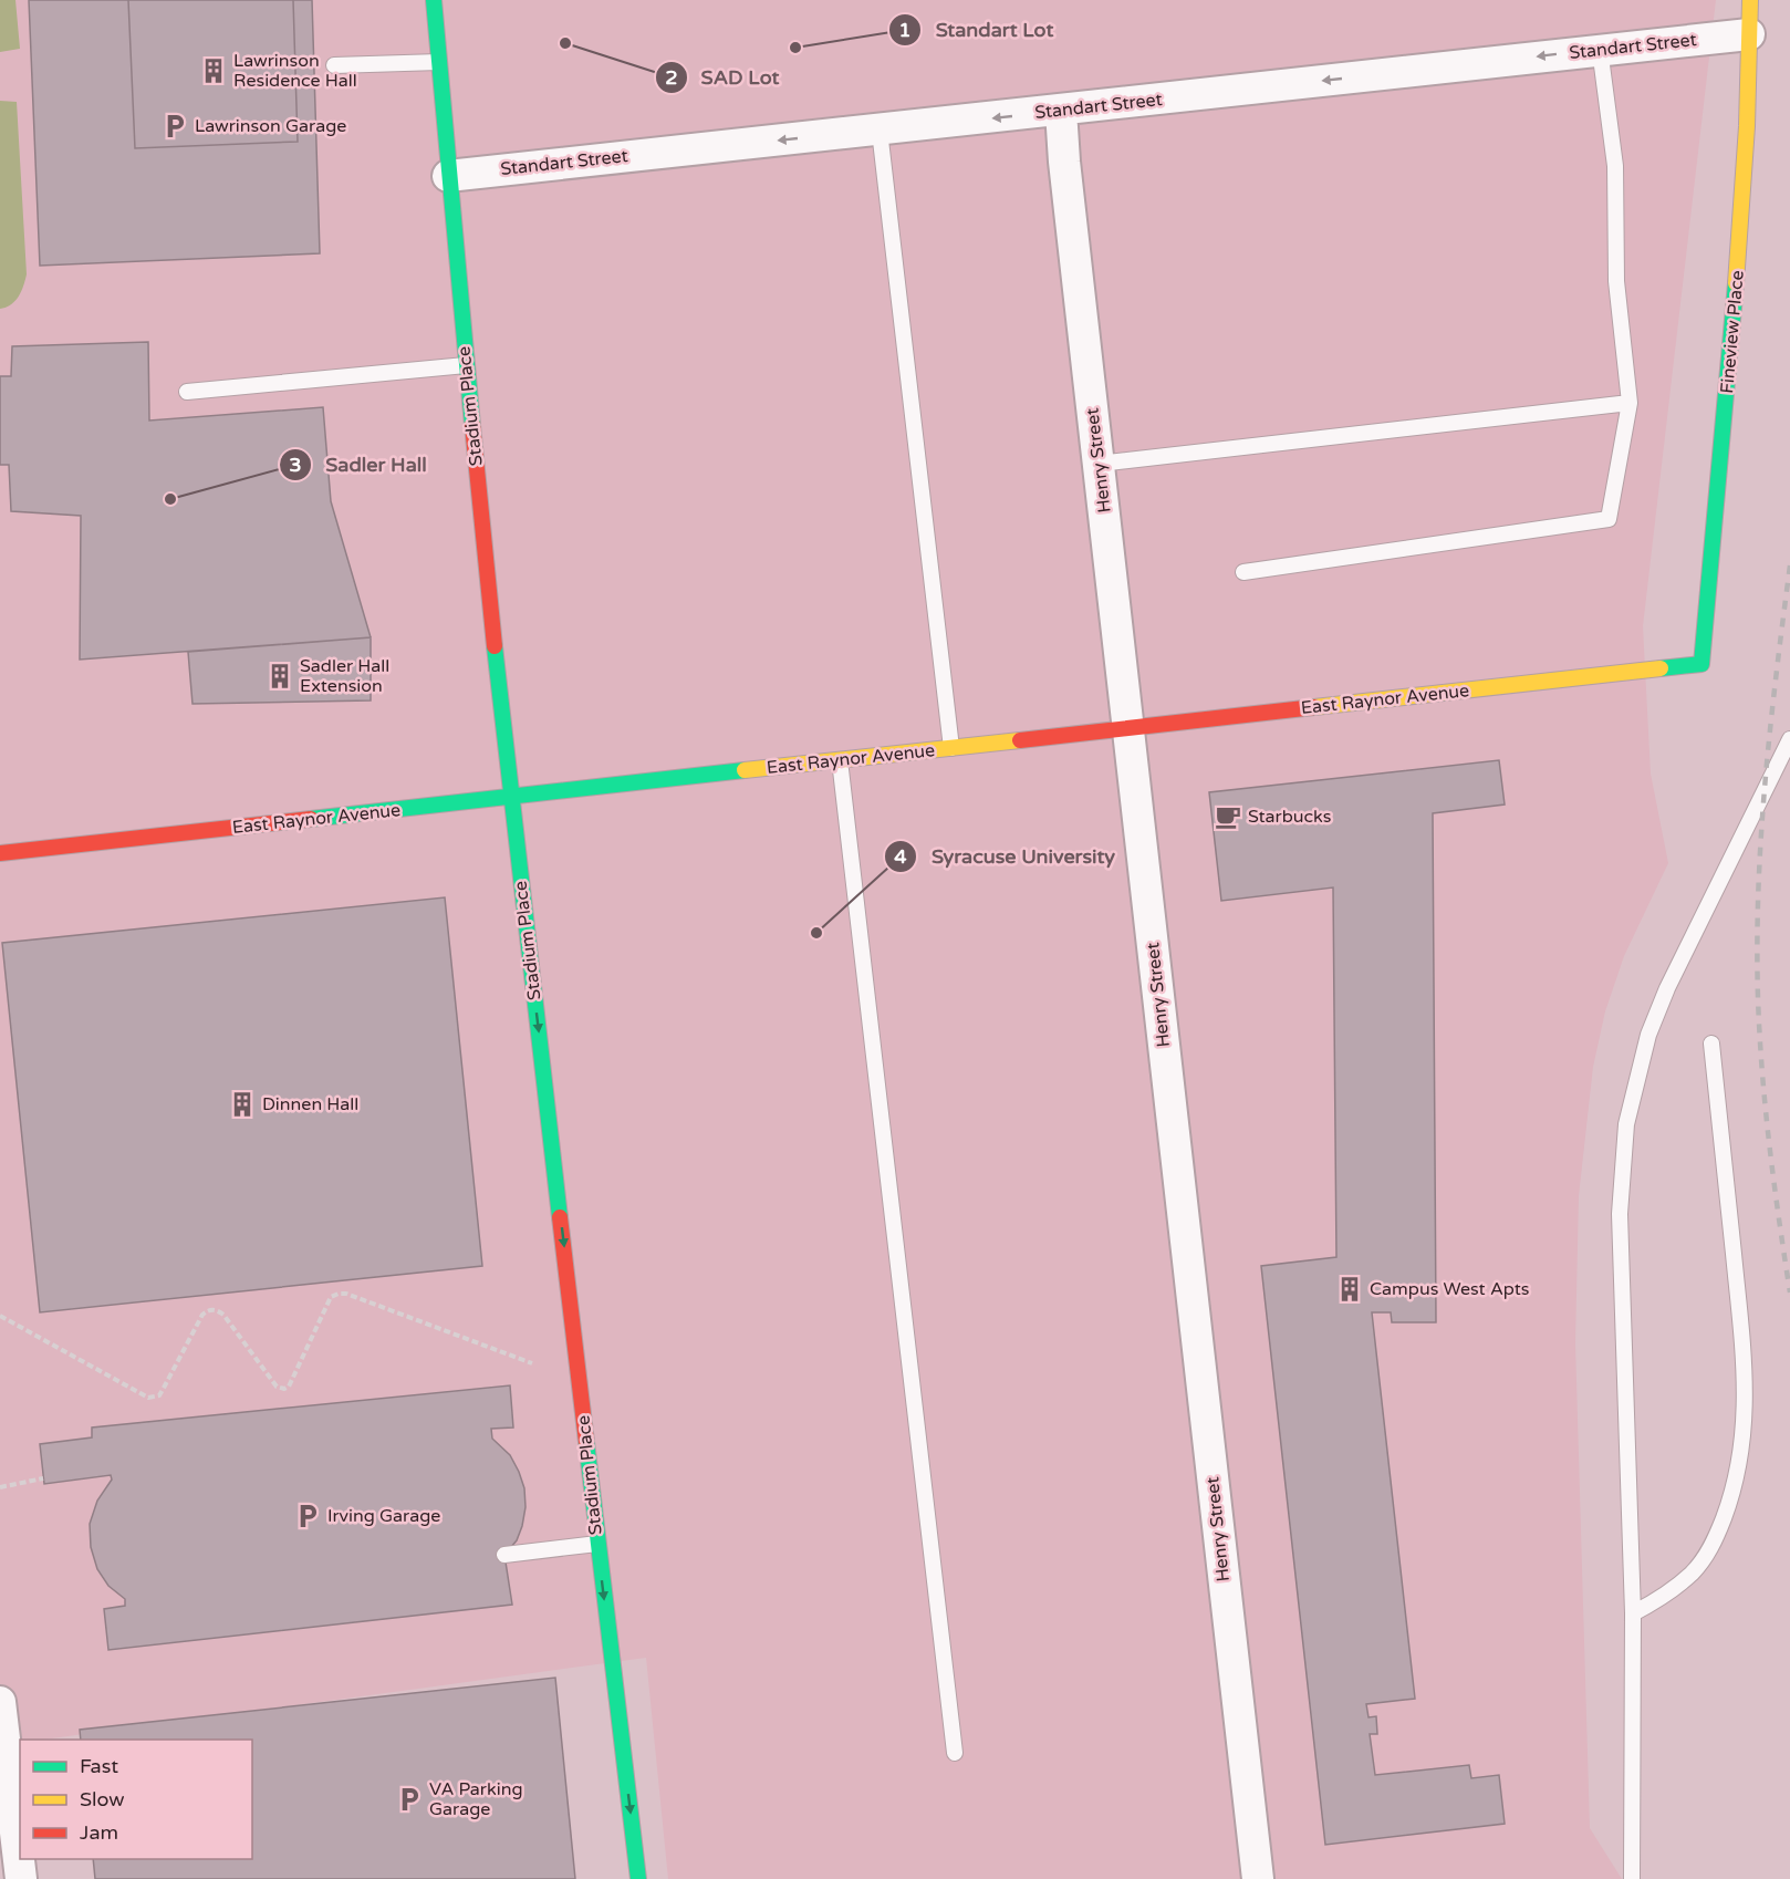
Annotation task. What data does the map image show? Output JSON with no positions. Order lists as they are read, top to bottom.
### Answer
{
  "streets": {
    "street": [
      "Standart Street",
      "Fineview Place",
      "Stadium Place",
      "Henry Street",
      "East Raynor Avenue"
    ]
  },
  "crossings": [
    ["Standart Street", "Fineview Place"],
    ["Standart Street", "Stadium Place"],
    ["Standart Street", "Henry Street"],
    ["Fineview Place", "East Raynor Avenue"],
    ["Stadium Place", "East Raynor Avenue"],
    ["Henry Street", "East Raynor Avenue"]
  ],
  "one_way": ["Standart Street", "Stadium Place"],
  "places": {
    "other": [
      "SAD Lot",
      "Standart Lot",
      "Sadler Hall",
      "Syracuse University"
    ],
    "building": [
      "Lawrinson Residence Hall",
      "Sadler Hall Extension",
      "Dinnen Hall",
      "Campus West Apts"
    ],
    "parking": ["Lawrinson Garage", "Irving Garage", "VA Parking Garage"],
    "cafe": ["Starbucks"]
  },
  "legend": ["Fast", "Slow", "Jam"]
}
